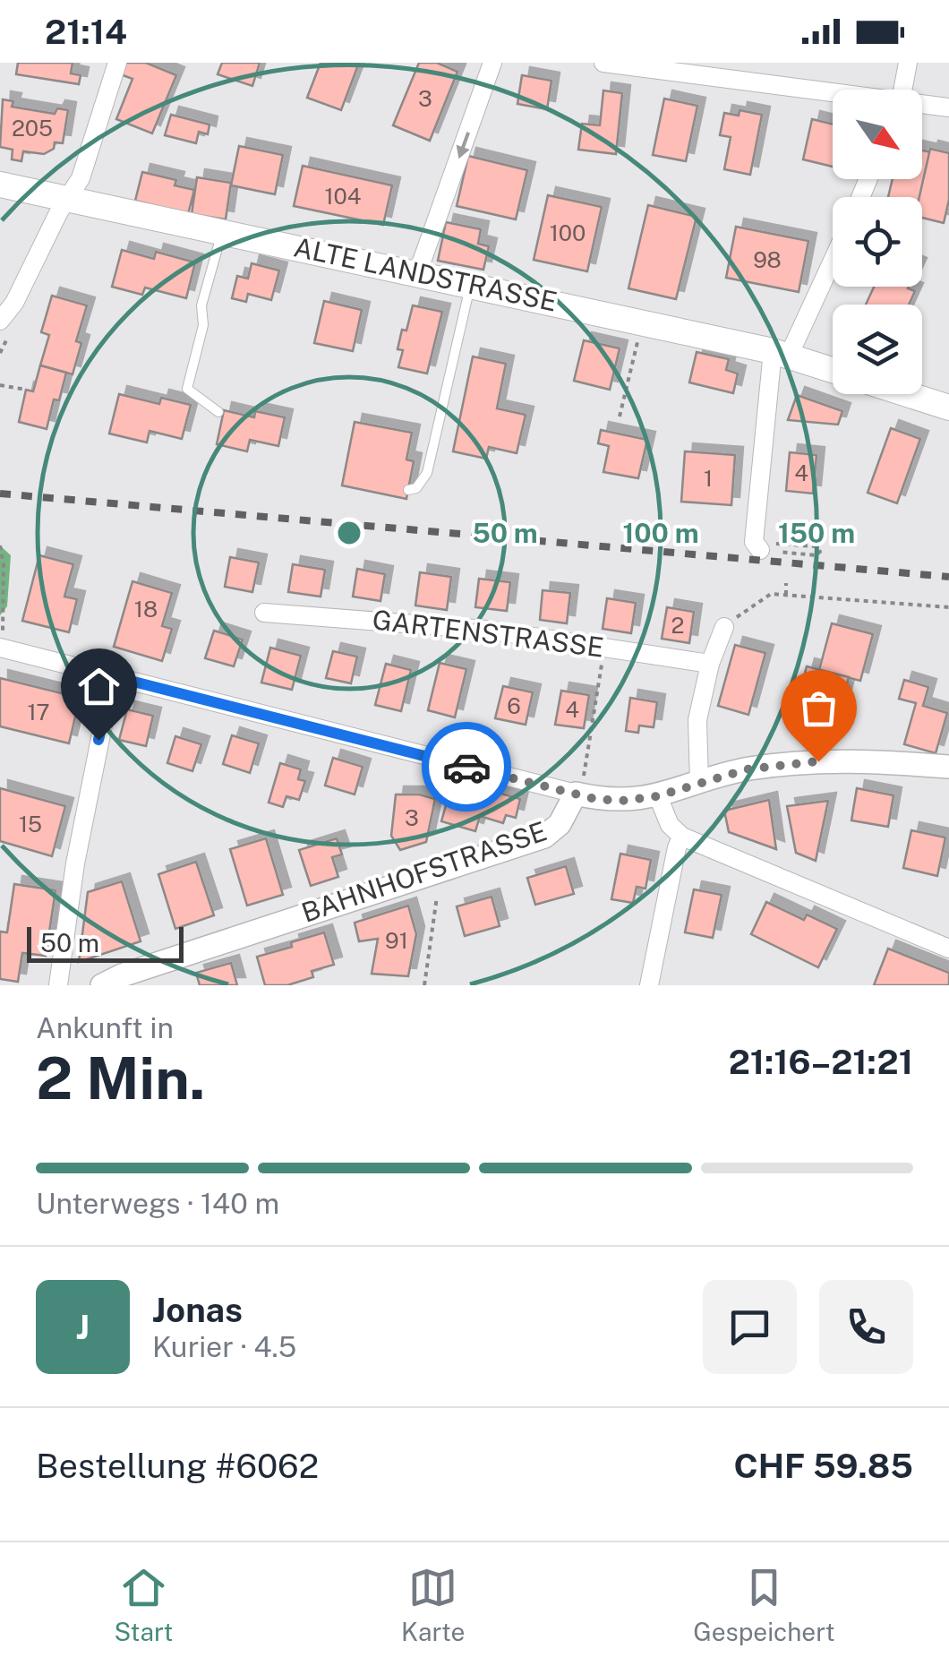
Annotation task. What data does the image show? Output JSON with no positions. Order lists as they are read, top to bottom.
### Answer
{
  "streets": {
    "main road": ["ALTE LANDSTRASSE"],
    "street": ["GARTENSTRASSE", "BAHNHOFSTRASSE"]
  },
  "house_numbers": [
    "3",
    "205",
    "104",
    "100",
    "98",
    "4",
    "1",
    "18",
    "2",
    "6",
    "4",
    "17",
    "3",
    "15",
    "91"
  ],
  "scale_bar": "50 m",
  "north": "bottom right",
  "page": {
    "status": "21:14",
    "scale": "50 m",
    "heading": ["2 Min.", "Ankunft in", "21:16–21:21"],
    "panel": [
      "Jonas",
      "Kurier · 4.5",
      "Bestellung #6062",
      "CHF 59.85"
    ],
    "bar": "Unterwegs · 140 m",
    "round": "J",
    "tabs": ["Start", "Karte", "Gespeichert"]
  },
  "rings": ["50 m", "100 m", "150 m"]
}
